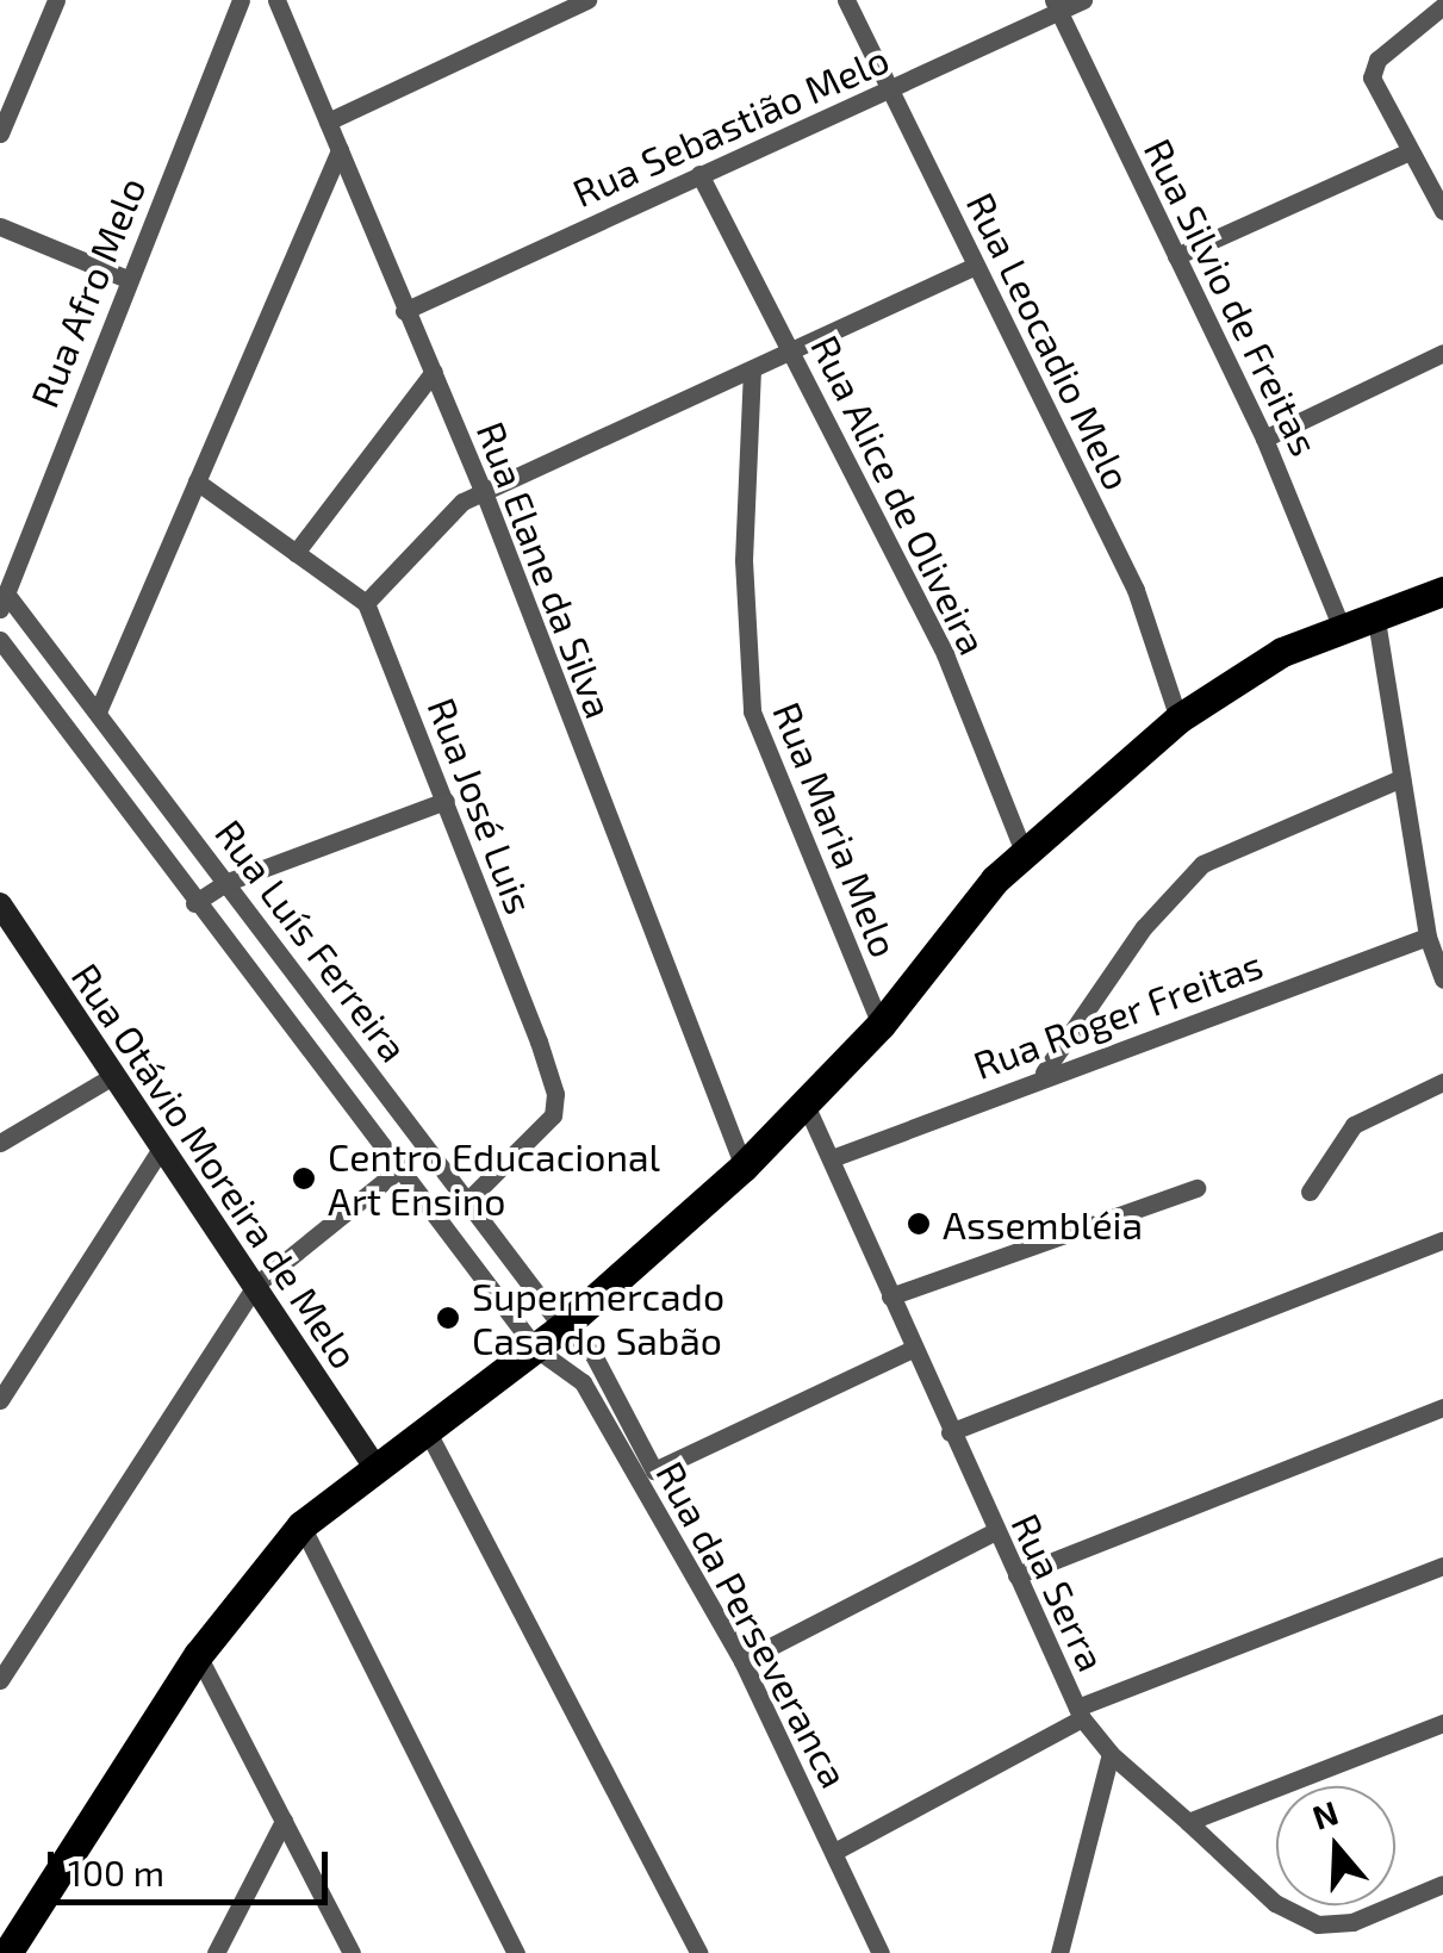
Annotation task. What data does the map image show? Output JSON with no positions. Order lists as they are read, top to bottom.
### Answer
{
  "streets": {
    "street": [
      "Rua Sebastião Melo",
      "Rua Afro Melo",
      "Rua Silvio de Freitas",
      "Rua Leocadio Melo",
      "Rua Alice de Oliveira",
      "Rua Elane da Silva",
      "Rua José Luis",
      "Rua Maria Melo",
      "Rua Luís Ferreira",
      "Rua Roger Freitas",
      "Rua Otávio Moreira de Melo",
      "Rua Serra",
      "Rua da Perseveranca"
    ]
  },
  "crossings": [
    ["Rua Sebastião Melo", "Rua Silvio de Freitas"],
    ["Rua Sebastião Melo", "Rua Leocadio Melo"],
    ["Rua Sebastião Melo", "Rua Alice de Oliveira"],
    ["Rua Sebastião Melo", "Rua Elane da Silva"],
    ["Rua Afro Melo", "Rua Luís Ferreira"],
    ["Rua José Luis", "Rua Luís Ferreira"],
    ["Rua Luís Ferreira", "Rua Serra"],
    ["Rua Luís Ferreira", "Rua da Perseveranca"],
    ["Rua Roger Freitas", "Rua Serra"]
  ],
  "places": ["Centro Educacional Art Ensino", "Assembléia", "Supermercado Casa do Sabão"],
  "scale_bar": "100 m",
  "north": "top"
}
